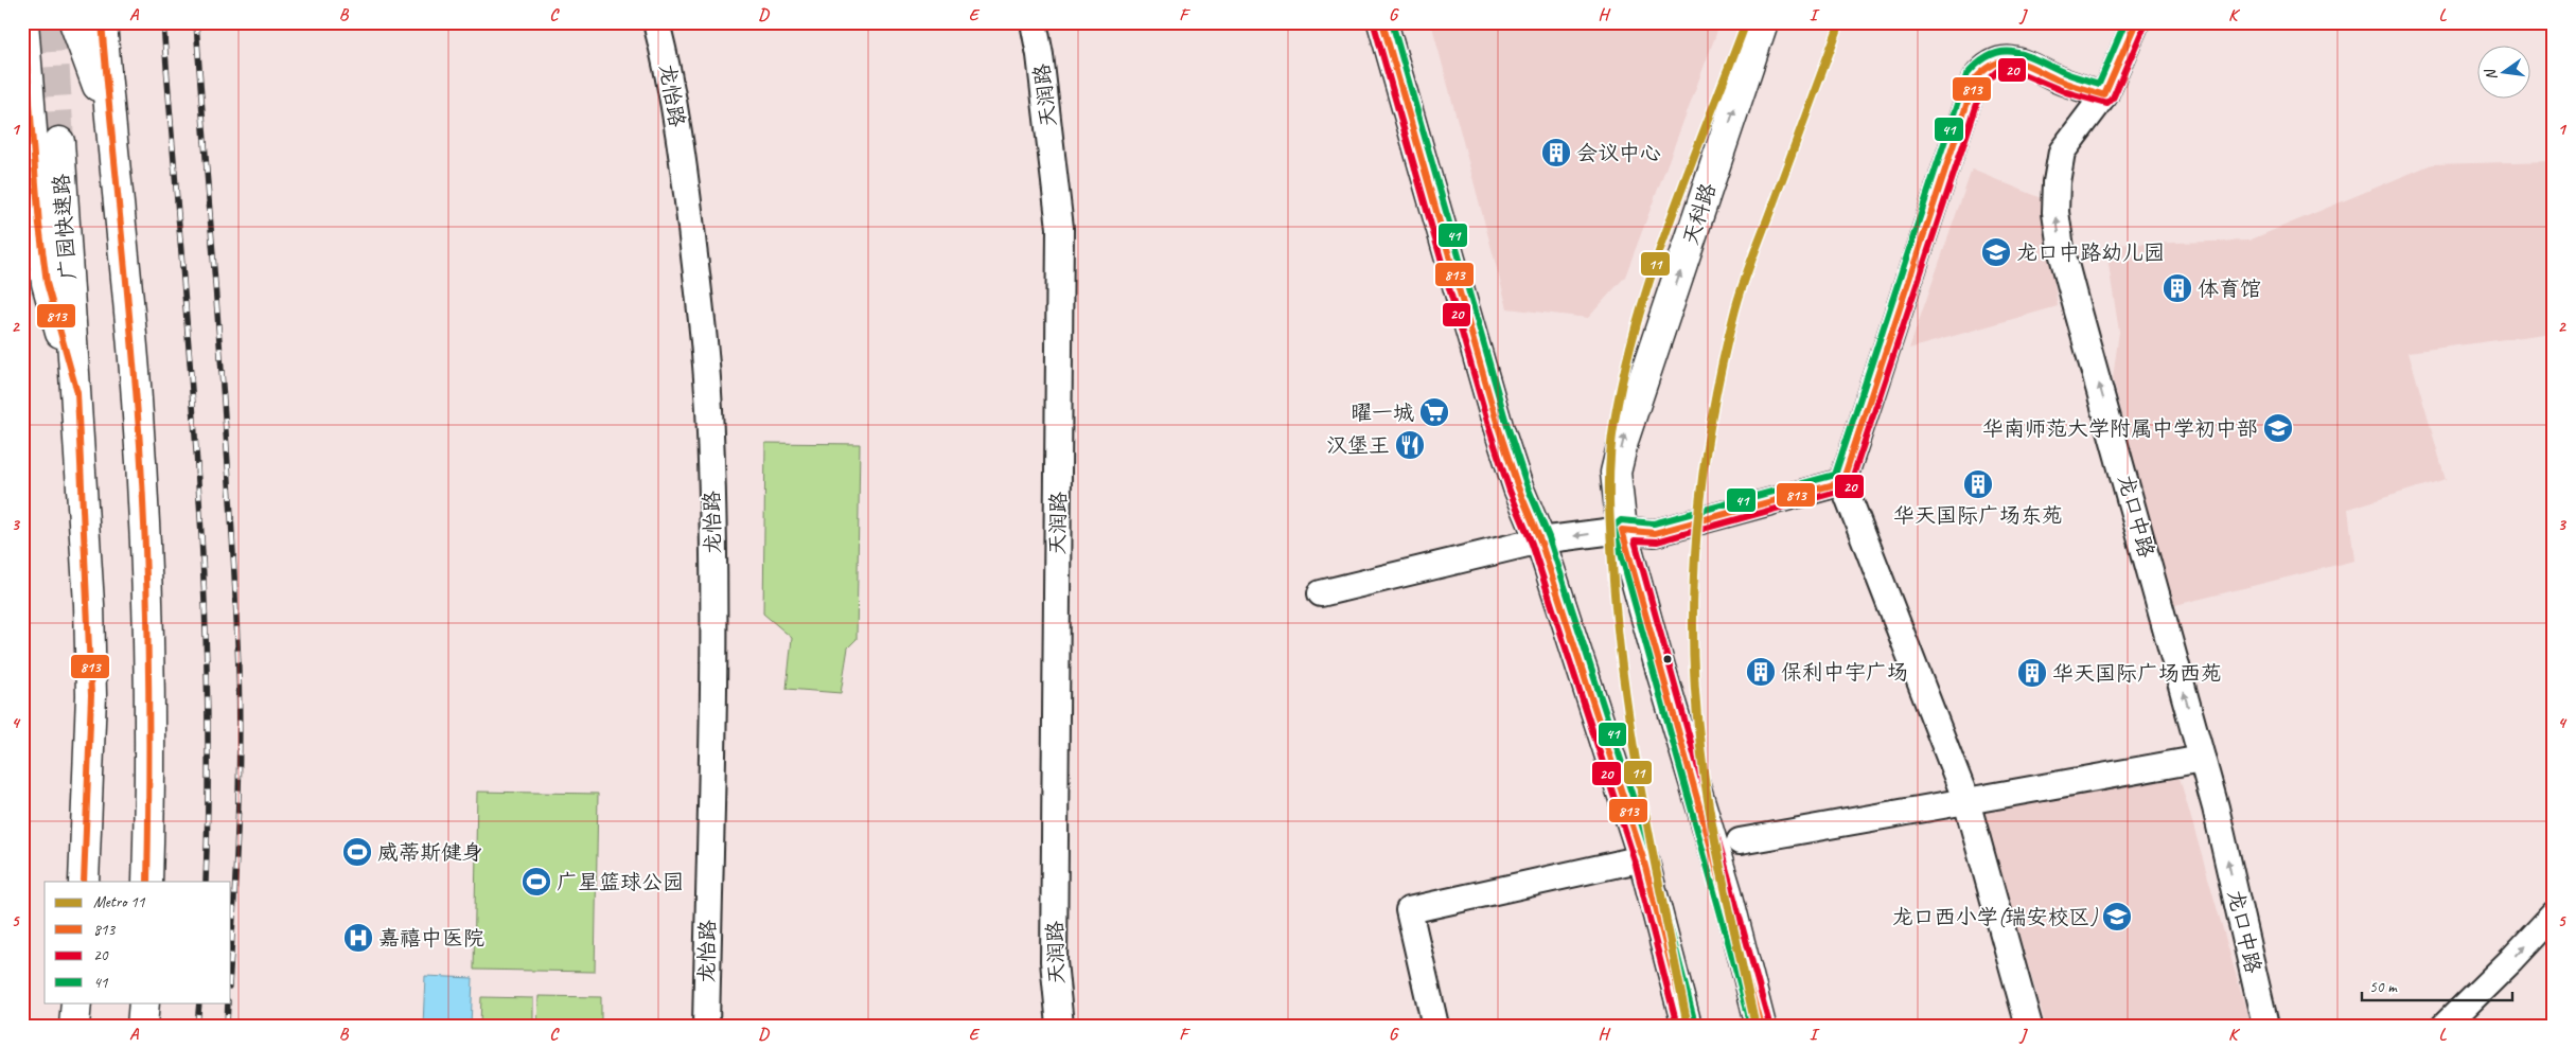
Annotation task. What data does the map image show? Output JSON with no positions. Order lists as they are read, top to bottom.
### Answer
{
  "streets": {
    "main road": ["天科路", "广园快速路"],
    "street": ["龙怡路", "天润路", "龙口中路"]
  },
  "one_way": ["天科路", "龙口中路"],
  "places": {
    "building": [
      "会议中心",
      "体育馆",
      "华天国际广场东苑",
      "保利中宇广场",
      "华天国际广场西苑"
    ],
    "school or university": ["龙口中路幼儿园", "华南师范大学附属中学初中部", "龙口西小学(瑞安校区)"],
    "supermarket": ["曜一城"],
    "restaurant": ["汉堡王"],
    "sports": ["威蒂斯健身", "广星篮球公园"],
    "hospital": ["嘉禧中医院"]
  },
  "lines": [
    "metro line 11",
    "transit line 813",
    "transit line 41",
    "transit line 20"
  ],
  "legend": [
    "Metro 11",
    "813",
    "20",
    "41"
  ],
  "scale_bar": "50 m",
  "north": "left",
  "grid": {
    "columns": [
      "A",
      "B",
      "C",
      "D",
      "E",
      "F",
      "G",
      "H",
      "I",
      "J",
      "K",
      "L"
    ],
    "rows": [
      "1",
      "2",
      "3",
      "4",
      "5"
    ]
  }
}
